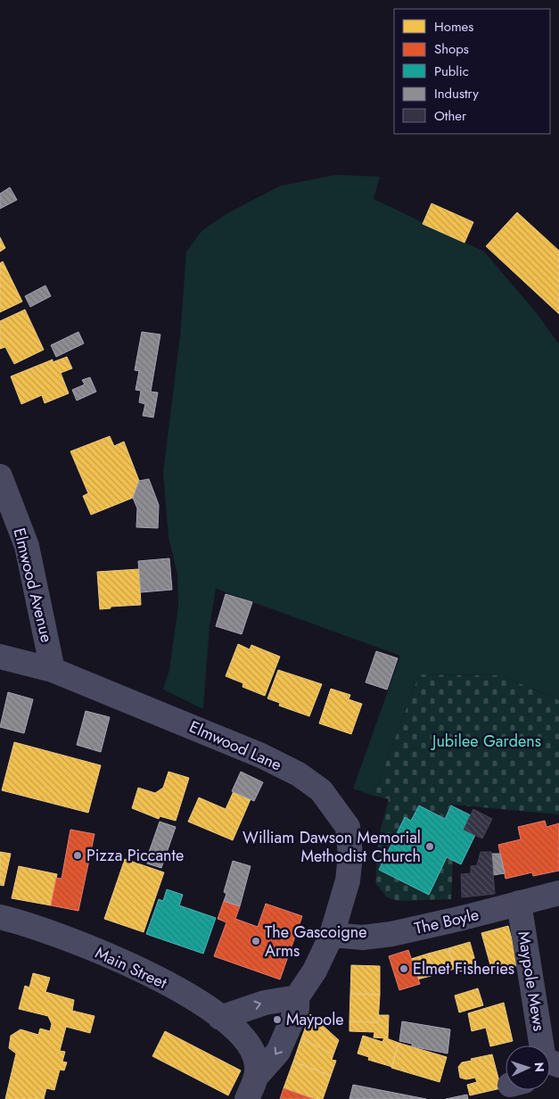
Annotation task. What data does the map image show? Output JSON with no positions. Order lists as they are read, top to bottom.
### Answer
{
  "streets": {
    "street": [
      "Elmwood Avenue",
      "Elmwood Lane",
      "The Boyle",
      "Main Street",
      "Maypole Mews"
    ]
  },
  "crossings": [
    ["Elmwood Avenue", "Elmwood Lane"],
    ["Elmwood Lane", "The Boyle"],
    ["The Boyle", "Maypole Mews"]
  ],
  "parks": ["Jubilee Gardens"],
  "places": [
    "William Dawson Memorial Methodist Church",
    "Pizza Piccante",
    "The Gascoigne Arms",
    "Elmet Fisheries",
    "Maypole"
  ],
  "legend": [
    "Homes",
    "Shops",
    "Public",
    "Industry",
    "Other"
  ],
  "north": "right"
}
